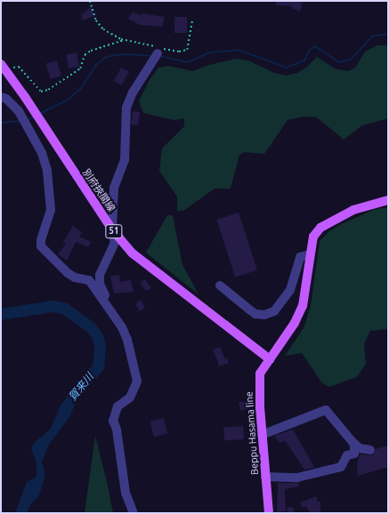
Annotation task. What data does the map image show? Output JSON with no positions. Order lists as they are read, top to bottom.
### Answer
{
  "streets": {
    "main road": ["別府挾間線", "51", "Beppu Hasama line"]
  },
  "crossings": [
    ["別府挾間線", "Beppu Hasama line"]
  ],
  "water": ["賀来川"]
}
